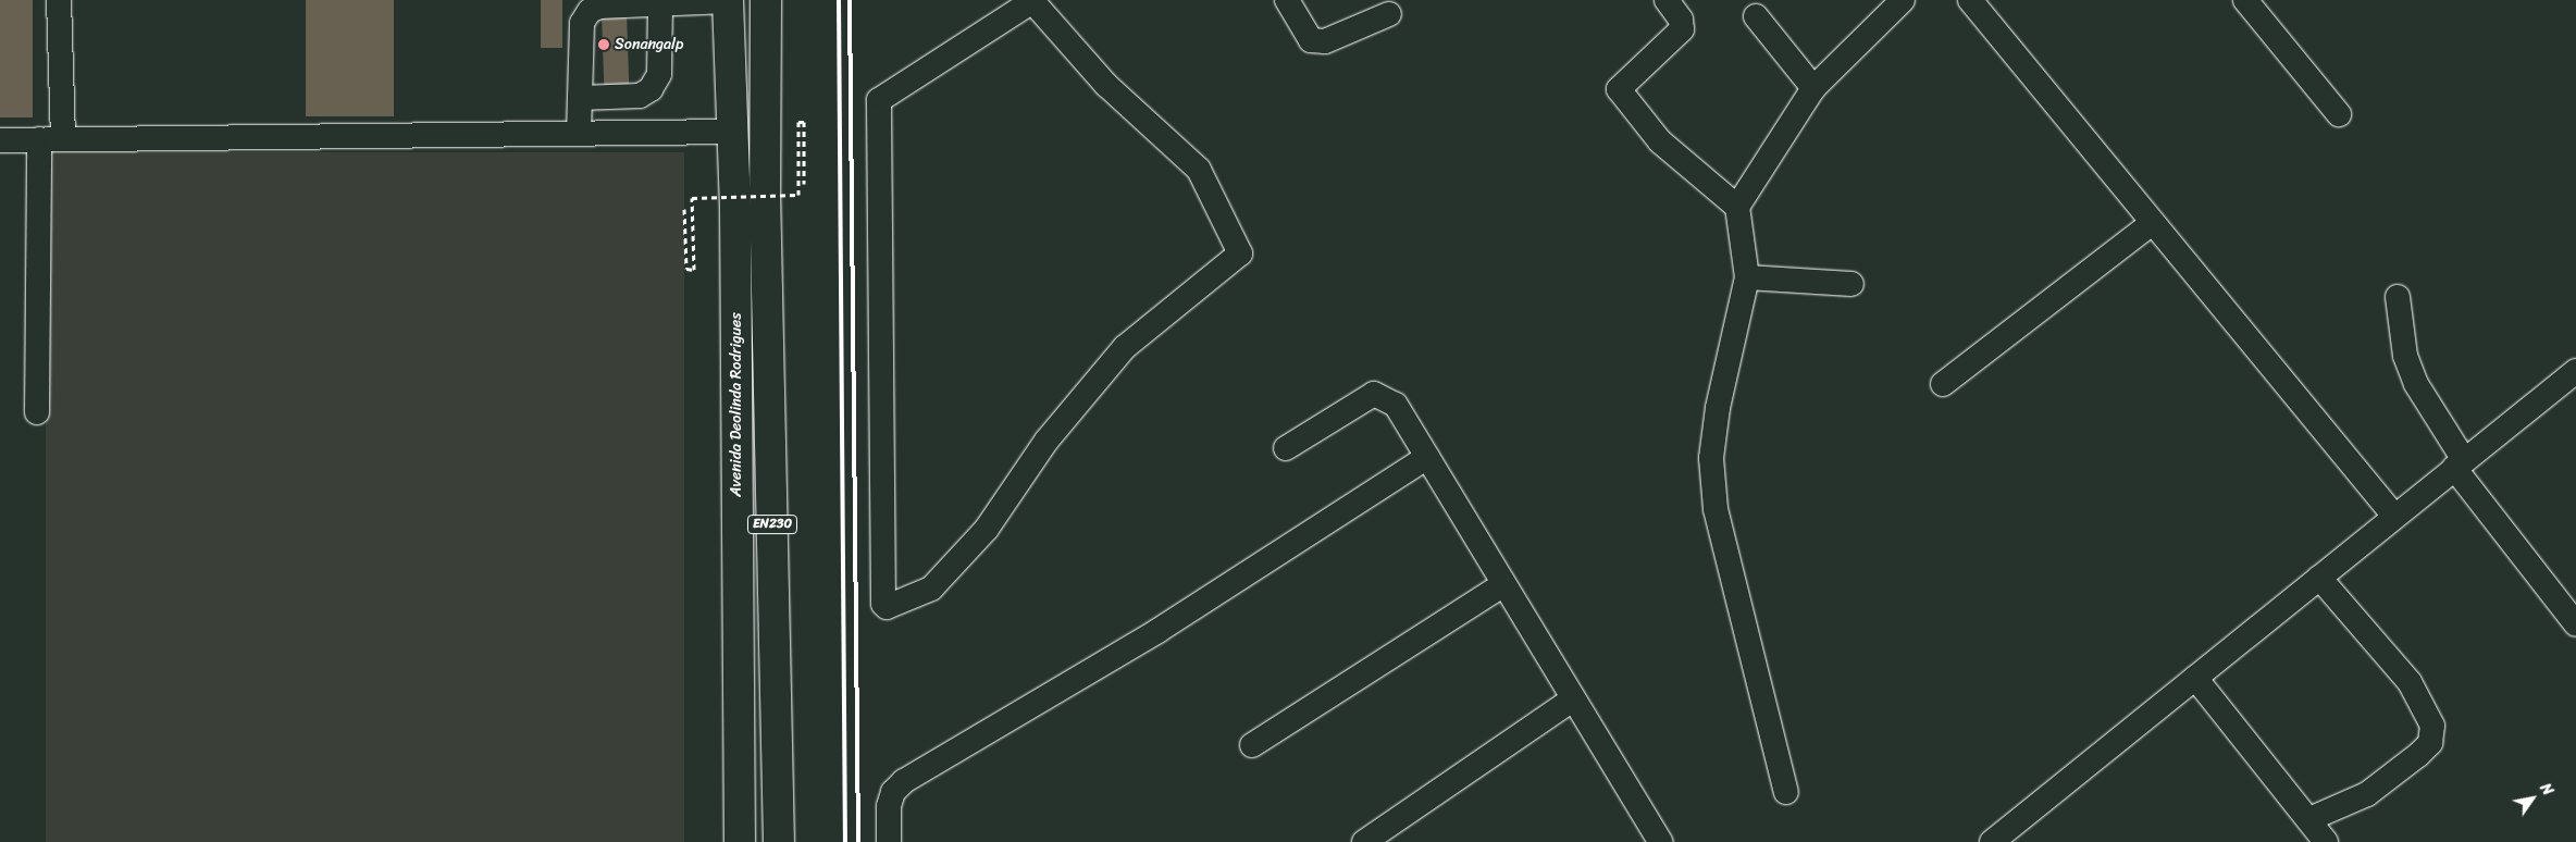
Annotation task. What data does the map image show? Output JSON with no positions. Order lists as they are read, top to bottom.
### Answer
{
  "streets": {
    "highway": ["Avenida Deolinda Rodrigues", "EN230"]
  },
  "places": ["Sonangalp"],
  "north": "top right"
}
